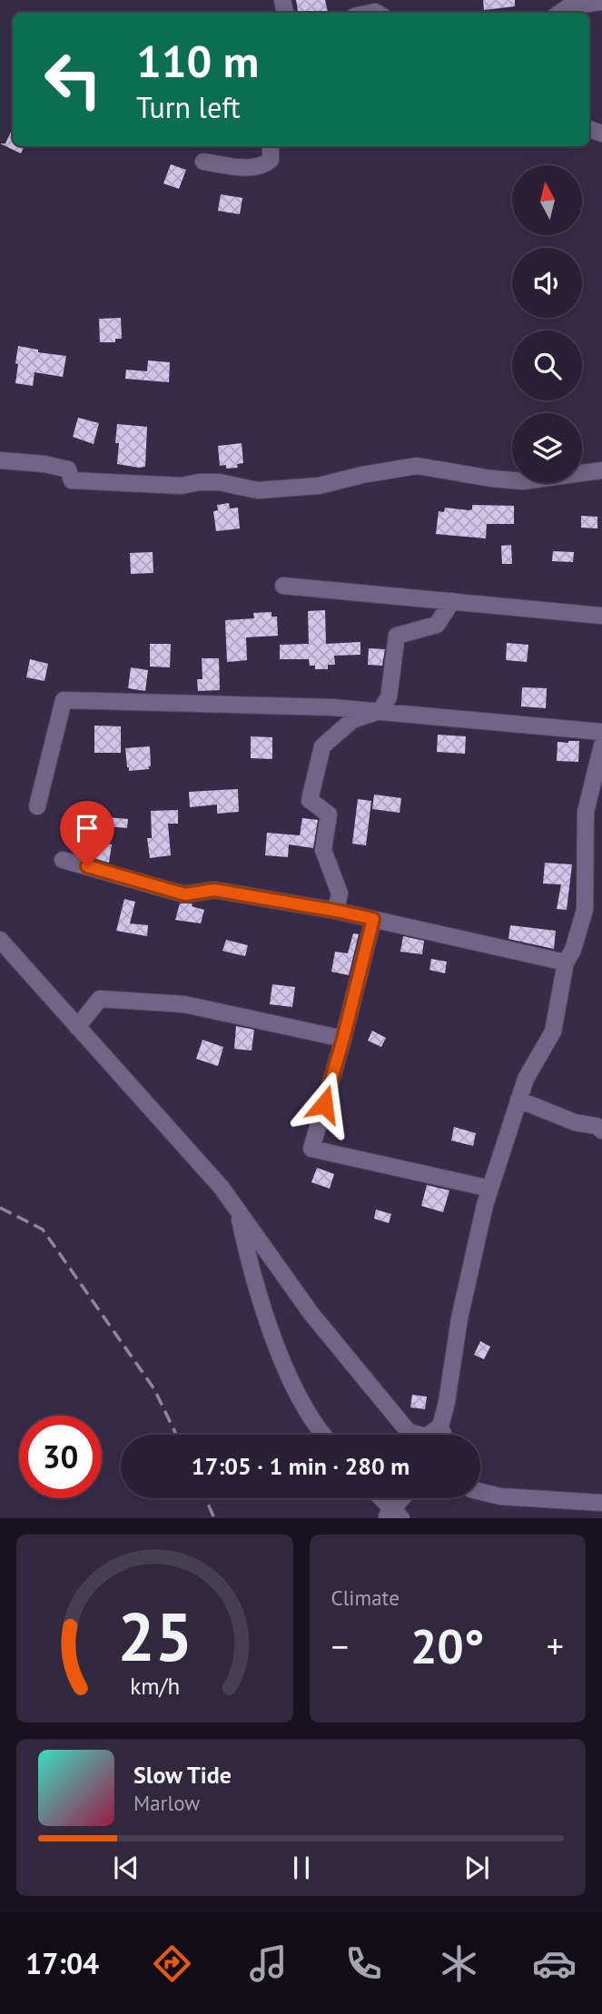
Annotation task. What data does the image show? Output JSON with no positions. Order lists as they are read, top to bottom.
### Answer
{
  "north": "top",
  "page": {
    "turn": ["110 m", "Turn left"],
    "limit": "30",
    "trip": "17:05 · 1 min · 280 m",
    "tile": "Climate",
    "heat": ["−", "20°", "+"],
    "song": ["Slow Tide", "Marlow"],
    "tabs": "17:04",
    "gauge": ["25", "km/h"]
  }
}
